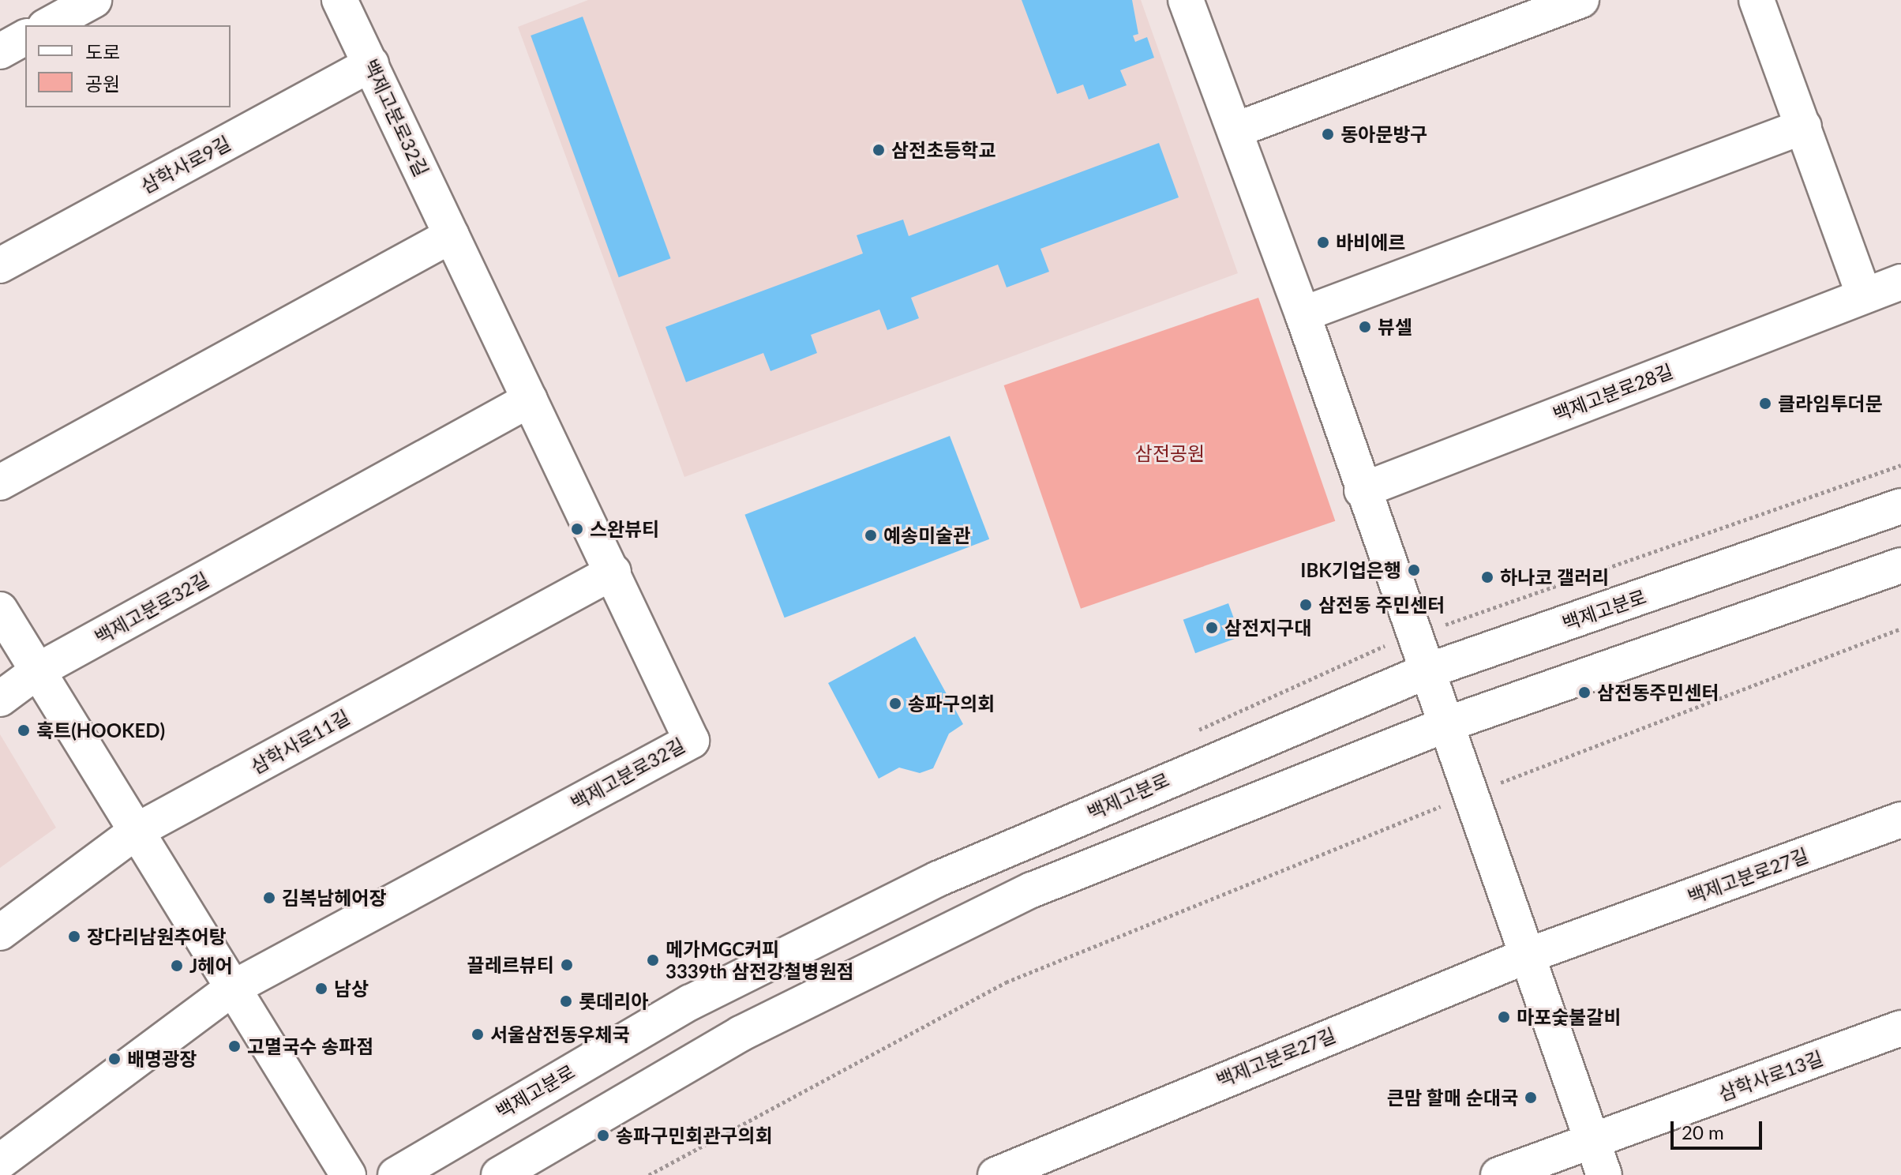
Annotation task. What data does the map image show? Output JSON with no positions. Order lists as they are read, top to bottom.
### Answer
{
  "streets": {
    "street": [
      "백제고분로32길",
      "삼학사로9길",
      "백제고분로28길",
      "백제고분로",
      "삼학사로11길",
      "백제고분로27길",
      "삼학사로13길"
    ]
  },
  "crossings": [
    ["백제고분로32길", "삼학사로9길"],
    ["백제고분로32길", "삼학사로11길"]
  ],
  "parks": ["삼전공원"],
  "places": [
    "동아문방구",
    "삼전초등학교",
    "바비에르",
    "뷰셀",
    "클라임투더문",
    "스완뷰티",
    "예송미술관",
    "IBK기업은행",
    "하나코 갤러리",
    "삼전동 주민센터",
    "삼전지구대",
    "삼전동주민센터",
    "송파구의회",
    "훅트(HOOKED)",
    "김복남헤어장",
    "장다리남원추어탕",
    "메가MGC커피 3339th 삼전강철병원점",
    "끌레르뷰티",
    "J헤어",
    "남상",
    "롯데리아",
    "마포숯불갈비",
    "서울삼전동우체국",
    "고멸국수 송파점",
    "배명광장",
    "큰맘 할매 순대국",
    "송파구민회관구의회"
  ],
  "legend": ["도로", "공원"],
  "scale_bar": "20 m"
}
